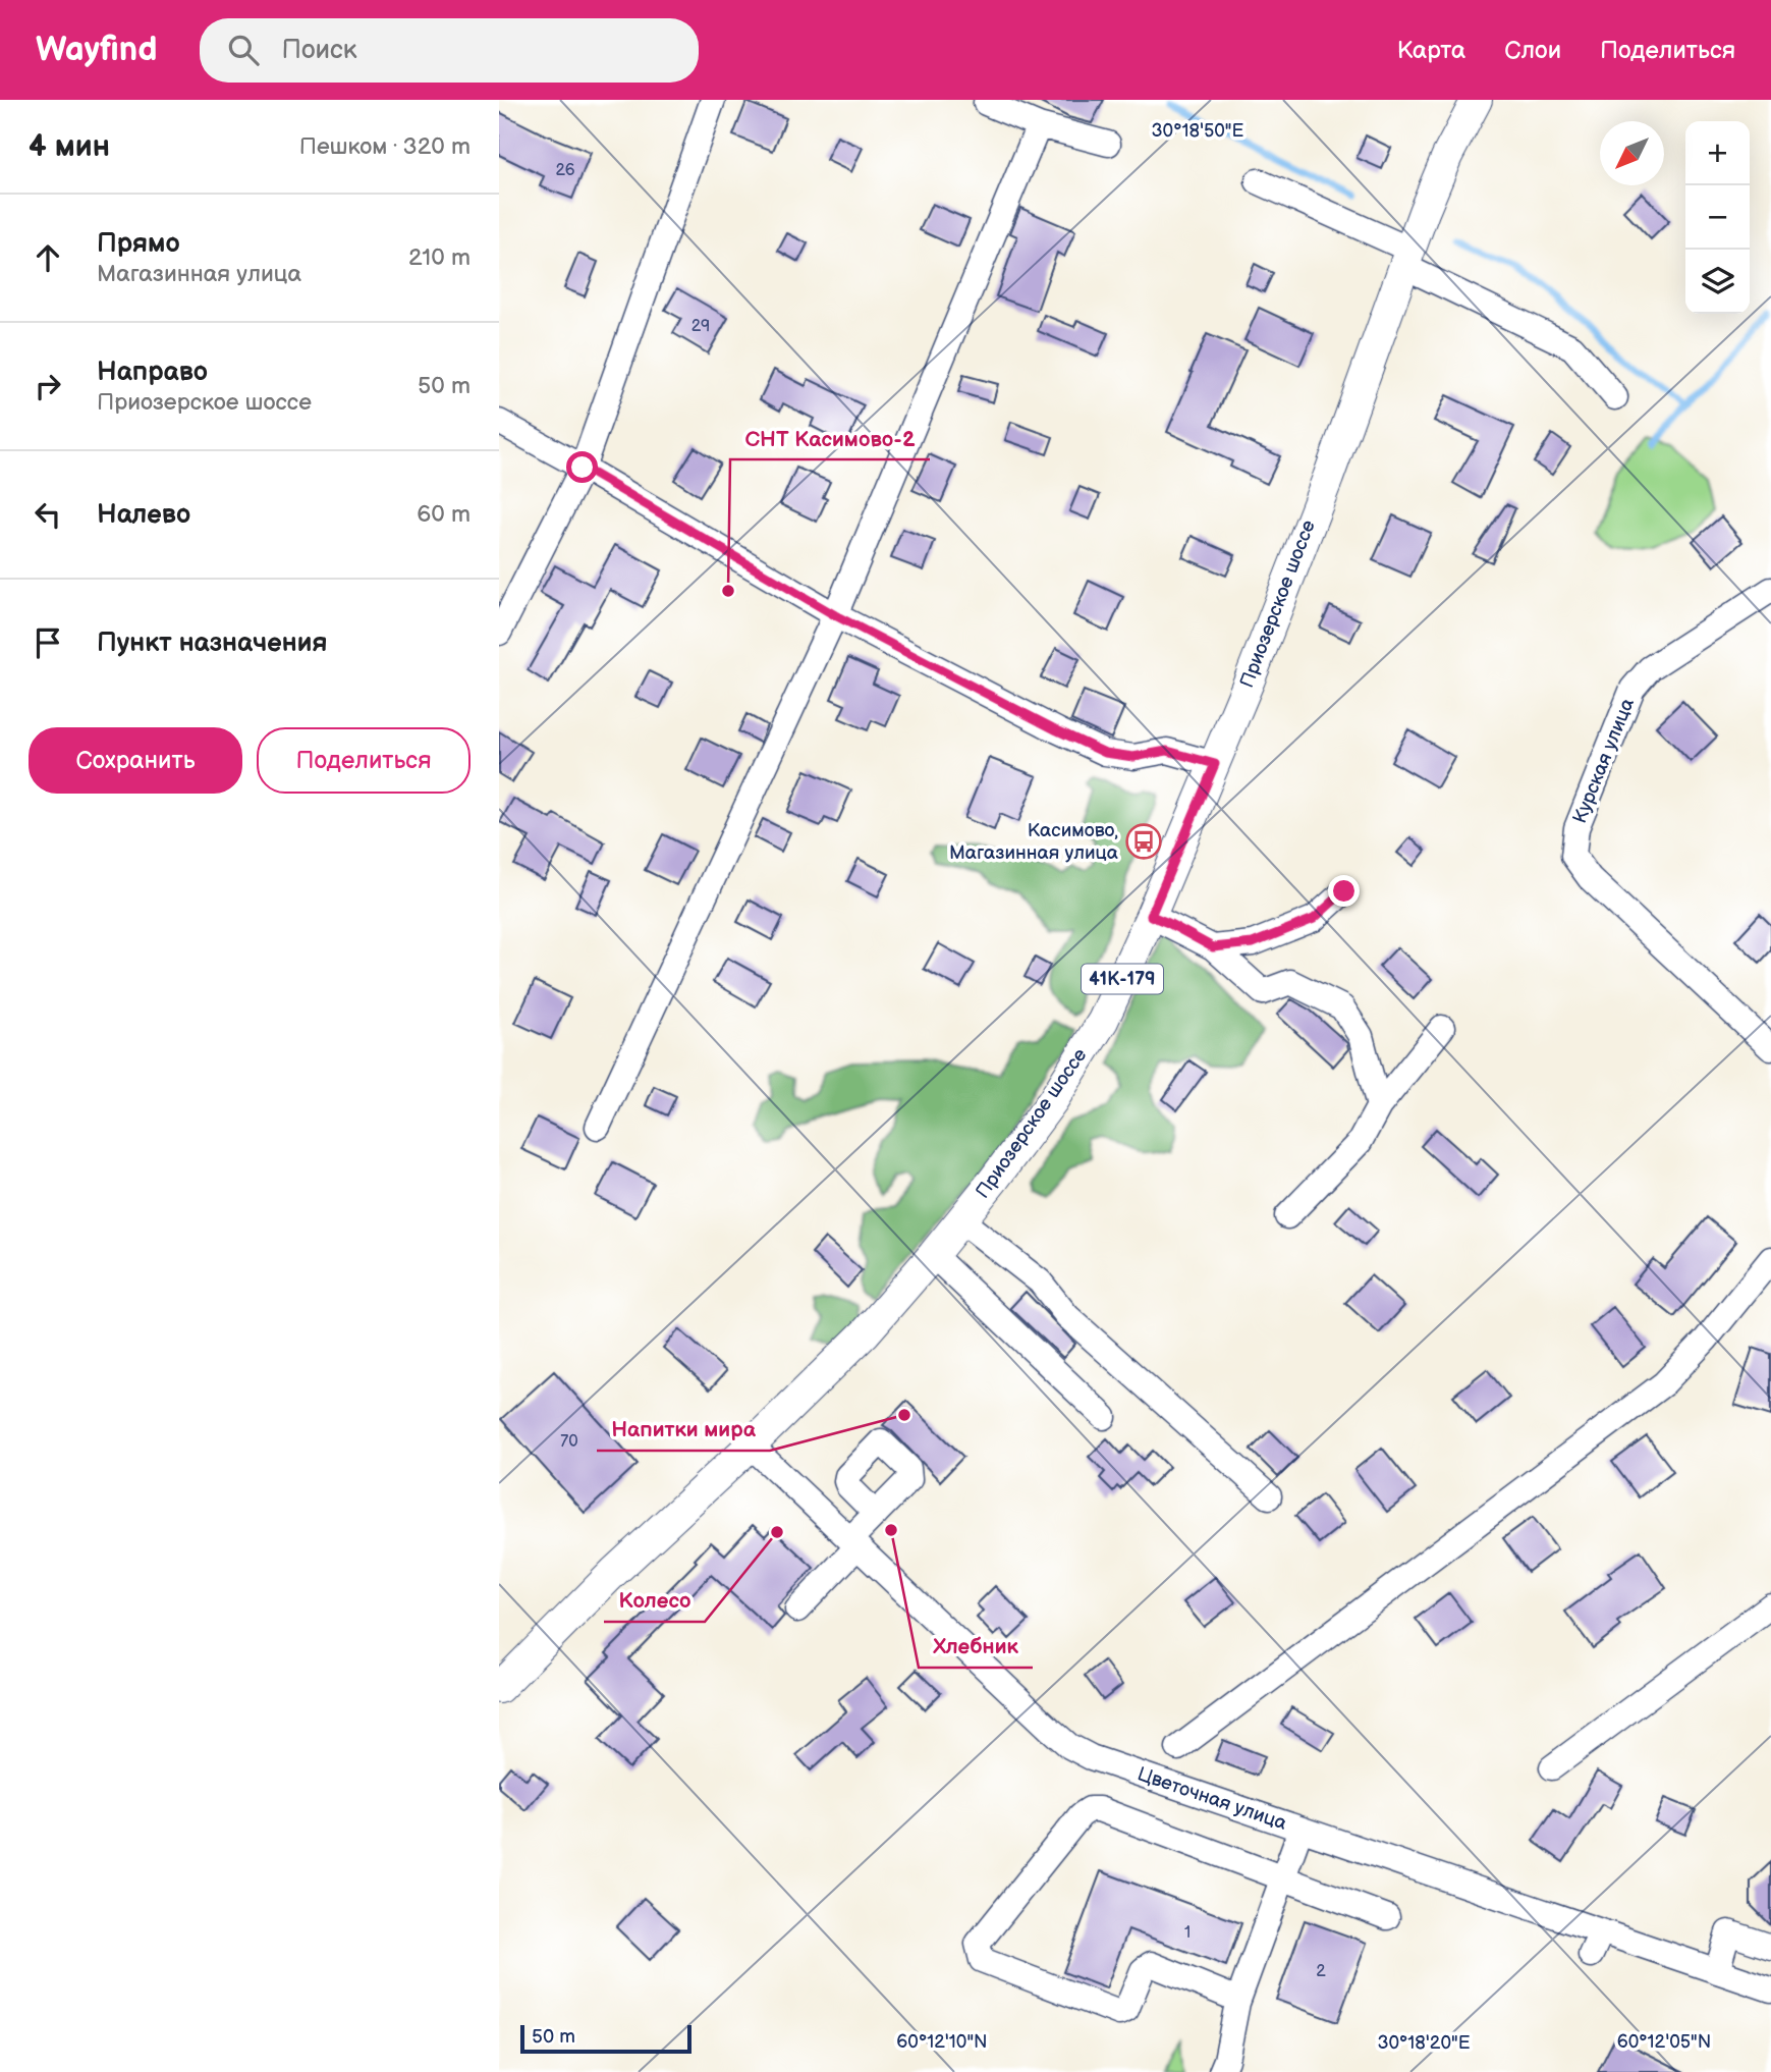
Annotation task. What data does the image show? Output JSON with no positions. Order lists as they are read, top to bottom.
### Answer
{
  "streets": {
    "main road": ["Приозерское шоссе", "41К-179"],
    "street": ["Курская улица", "Цветочная улица"]
  },
  "crossings": [
    ["Приозерское шоссе", "Цветочная улица"]
  ],
  "places": {
    "other": [
      "СНТ Касимово-2",
      "Напитки мира",
      "Хлебник",
      "Колесо"
    ],
    "bus stop": ["Касимово, Магазинная улица"]
  },
  "house_numbers": [
    "26",
    "29",
    "70",
    "1",
    "2"
  ],
  "scale_bar": "50 m",
  "north": "bottom left",
  "page": {
    "header": "Wayfind",
    "search": "Поиск",
    "nav": ["Карта", "Слои", "Поделиться"],
    "heading": ["4 мин", "Пешком · 320 m"],
    "map_buttons": ["+", "−"],
    "list": [
      ["Прямо", "Магазинная улица", "210 m"],
      ["Направо", "Приозерское шоссе", "50 m"],
      ["Налево", "60 m"],
      "Пункт назначения"
    ],
    "buttons": ["Сохранить", "Поделиться"],
    "scale": "50 m"
  },
  "coordinates": [
    "30°18'50\"E",
    "60°12'10\"N",
    "60°12'05\"N",
    "30°18'20\"E"
  ]
}
